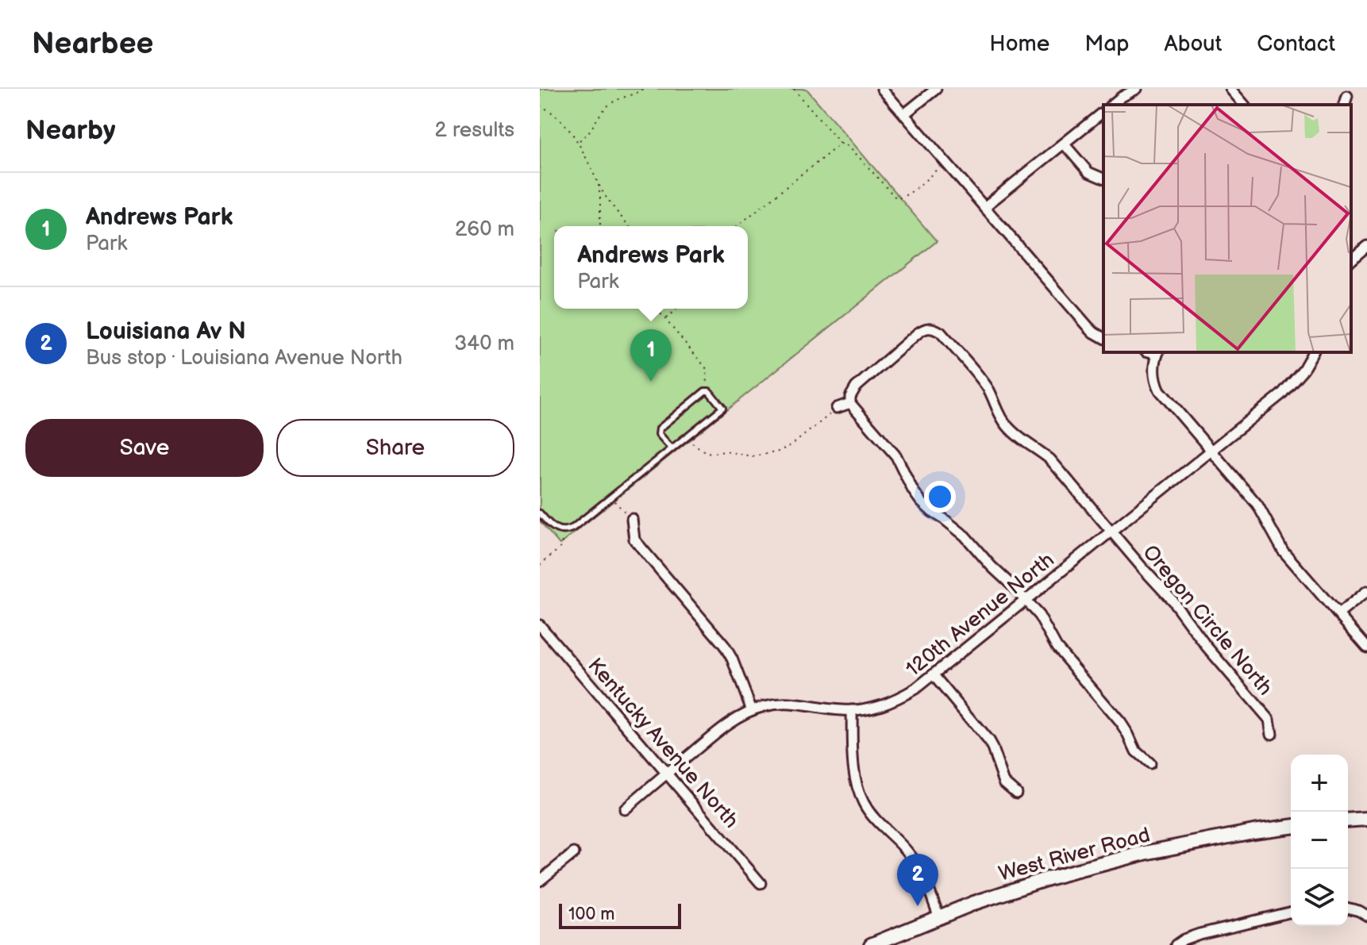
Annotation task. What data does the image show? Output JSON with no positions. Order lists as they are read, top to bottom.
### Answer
{
  "streets": {
    "main road": ["West River Road"],
    "street": ["120th Avenue North", "Oregon Circle North", "Kentucky Avenue North"]
  },
  "crossings": [
    ["120th Avenue North", "Oregon Circle North"],
    ["120th Avenue North", "Kentucky Avenue North"]
  ],
  "scale_bar": "100 m",
  "page": {
    "header": "Nearbee",
    "nav": [
      "Home",
      "Map",
      "About",
      "Contact"
    ],
    "heading": ["Nearby", "2 results"],
    "list": [
      {
        "mark": "1",
        "name": "Andrews Park",
        "note": "Park",
        "value": "260 m"
      },
      {
        "mark": "2",
        "name": "Louisiana Av N",
        "note": "Bus stop · Louisiana Avenue North",
        "value": "340 m"
      }
    ],
    "popup": ["Andrews Park", "Park"],
    "pins": ["1", "2"],
    "buttons": ["Save", "Share"],
    "map_buttons": ["+", "−"],
    "scale": "100 m"
  }
}
